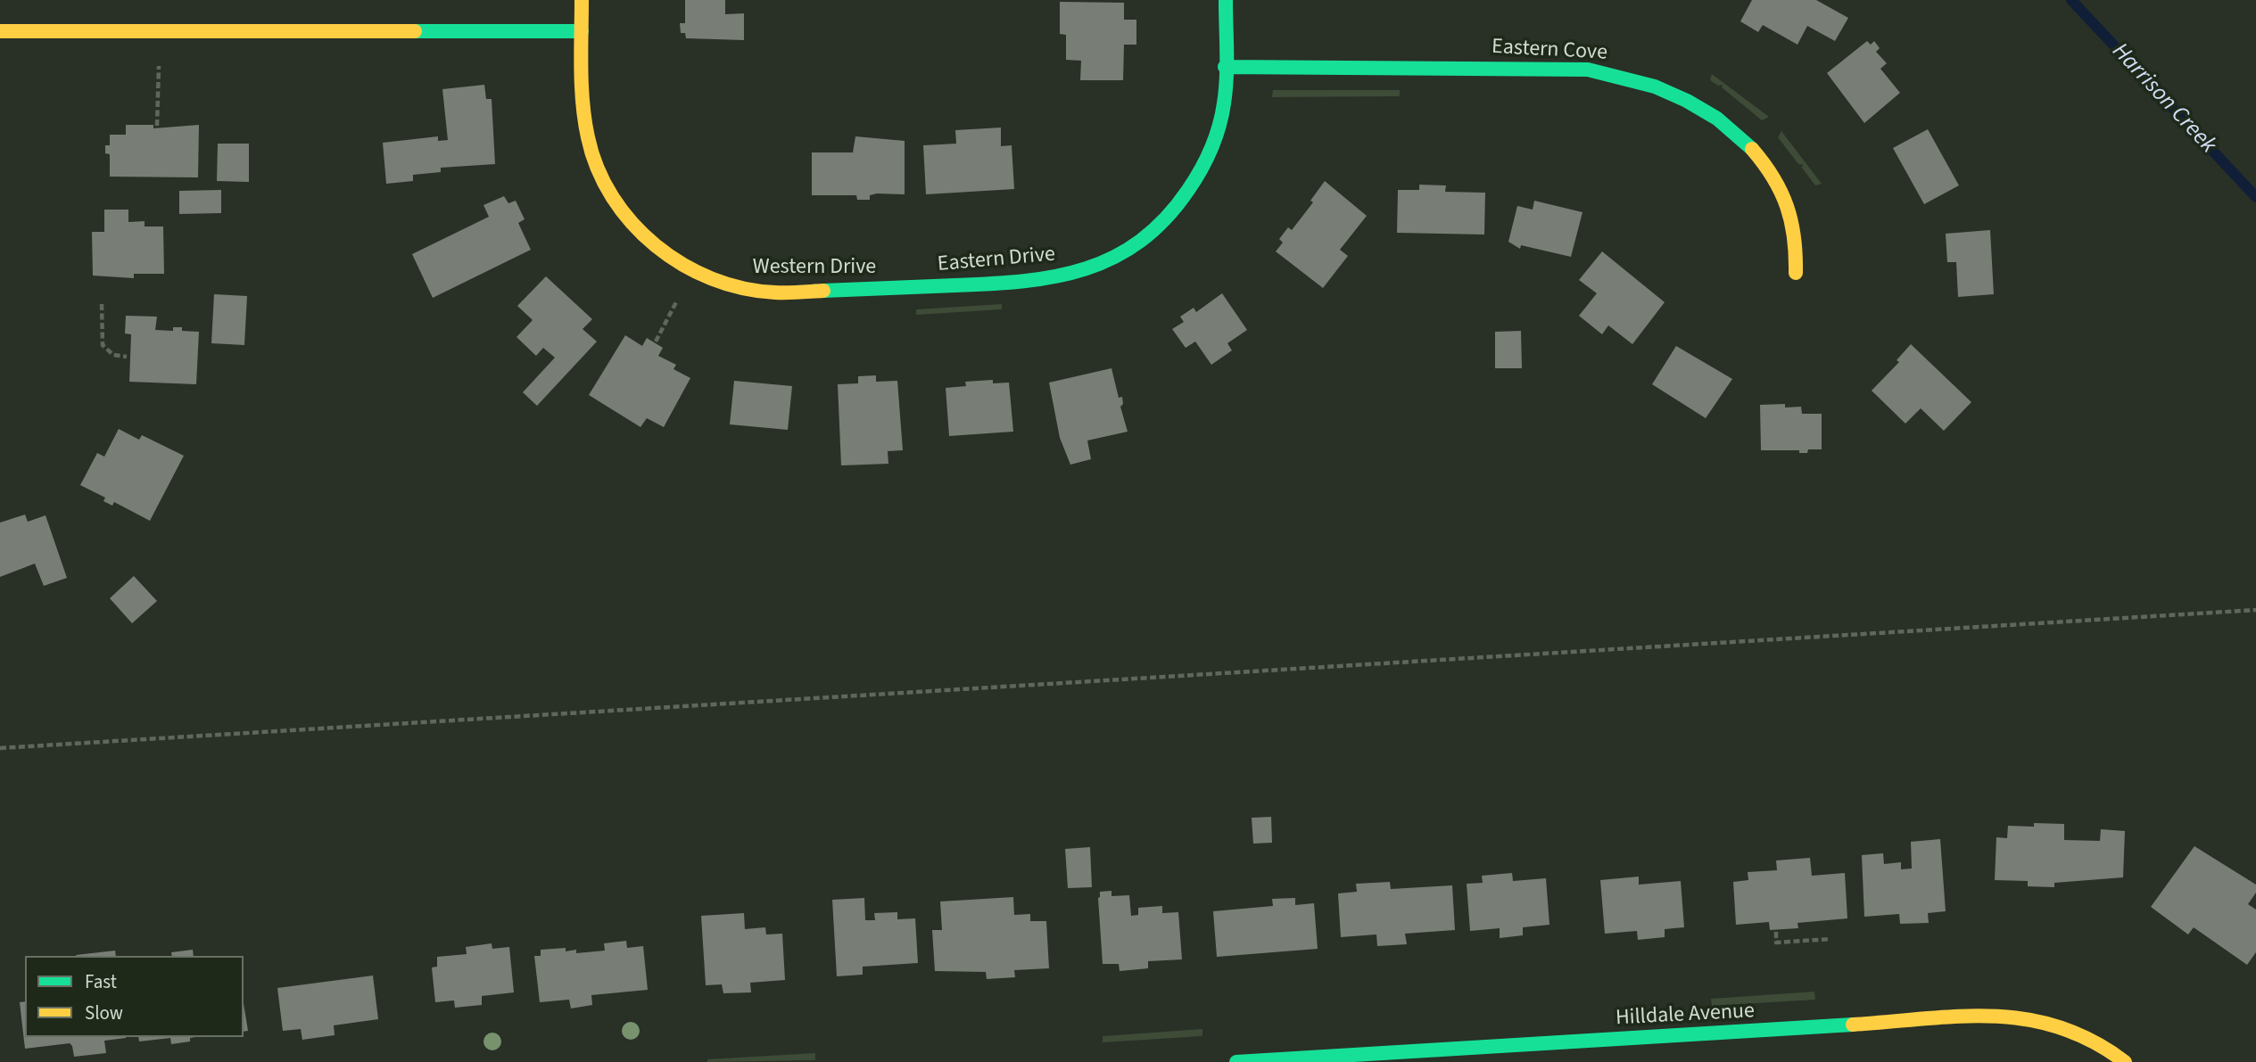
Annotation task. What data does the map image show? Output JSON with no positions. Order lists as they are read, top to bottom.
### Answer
{
  "streets": {
    "street": [
      "Eastern Cove",
      "Eastern Drive",
      "Western Drive",
      "Hilldale Avenue"
    ]
  },
  "crossings": [
    ["Eastern Cove", "Eastern Drive"],
    ["Eastern Drive", "Western Drive"]
  ],
  "water": ["Harrison Creek"],
  "legend": ["Fast", "Slow"]
}
